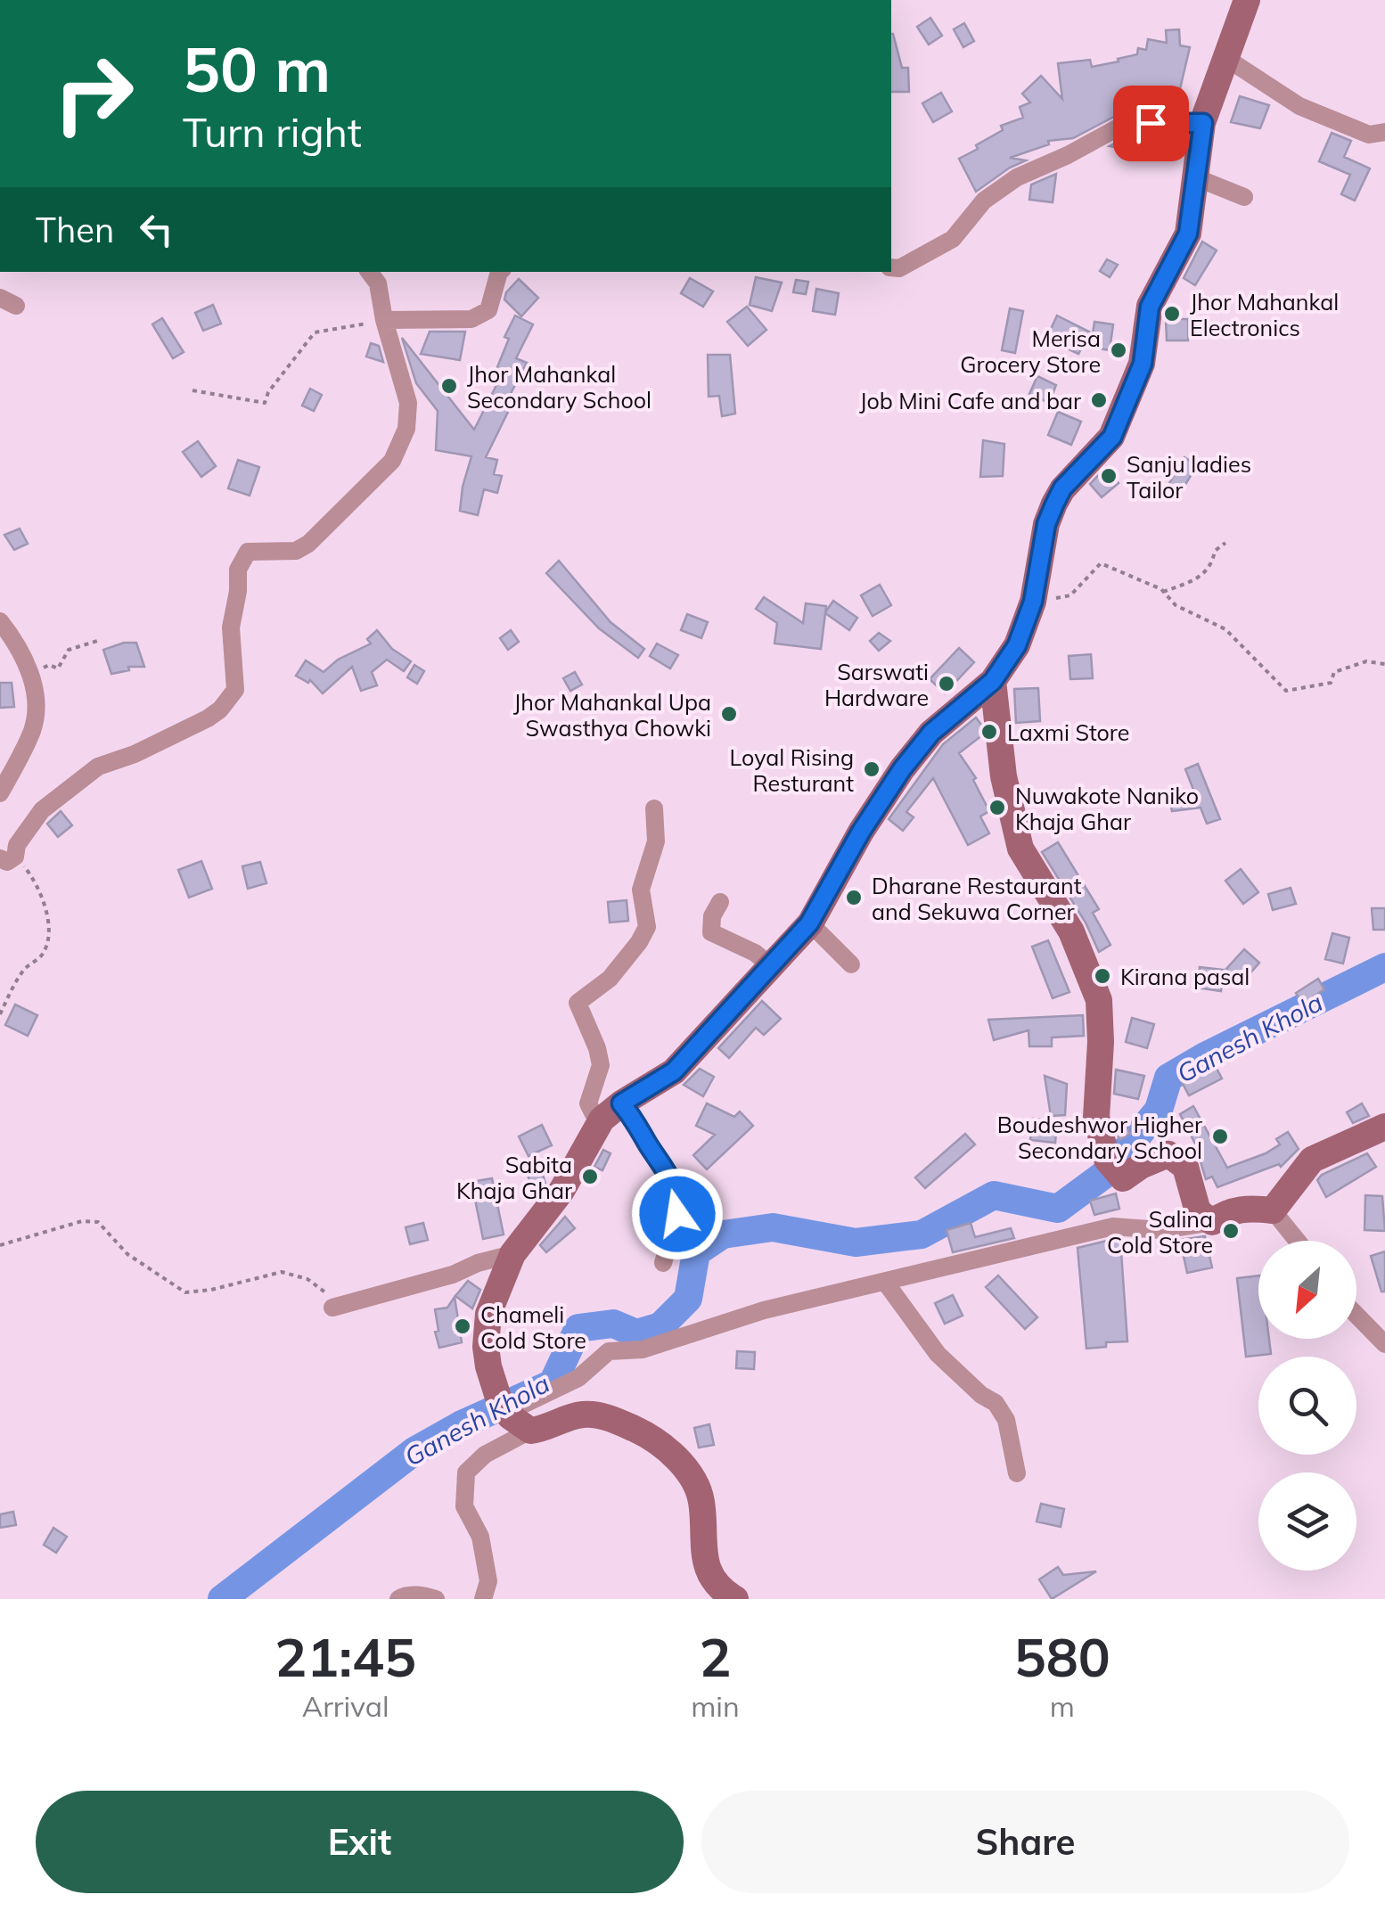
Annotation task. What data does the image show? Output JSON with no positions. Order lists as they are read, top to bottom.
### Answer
{
  "water": ["Ganesh Khola"],
  "places": [
    "Jhor Mahankal Electronics",
    "Merisa Grocery Store",
    "Jhor Mahankal Secondary School",
    "Job Mini Cafe and bar",
    "Sanju ladies Tailor",
    "Sarswati Hardware",
    "Jhor Mahankal Upa Swasthya Chowki",
    "Laxmi Store",
    "Loyal Rising Resturant",
    "Nuwakote Naniko Khaja Ghar",
    "Dharane Restaurant and Sekuwa Corner",
    "Kirana pasal",
    "Boudeshwor Higher Secondary School",
    "Sabita Khaja Ghar",
    "Salina Cold Store",
    "Chameli Cold Store"
  ],
  "north": "bottom left",
  "page": {
    "turn": ["50 m", "Turn right"],
    "then": "Then",
    "eta": [
      "21:45",
      "Arrival",
      "2",
      "min",
      "580",
      "m"
    ],
    "buttons": ["Exit", "Share"]
  }
}
